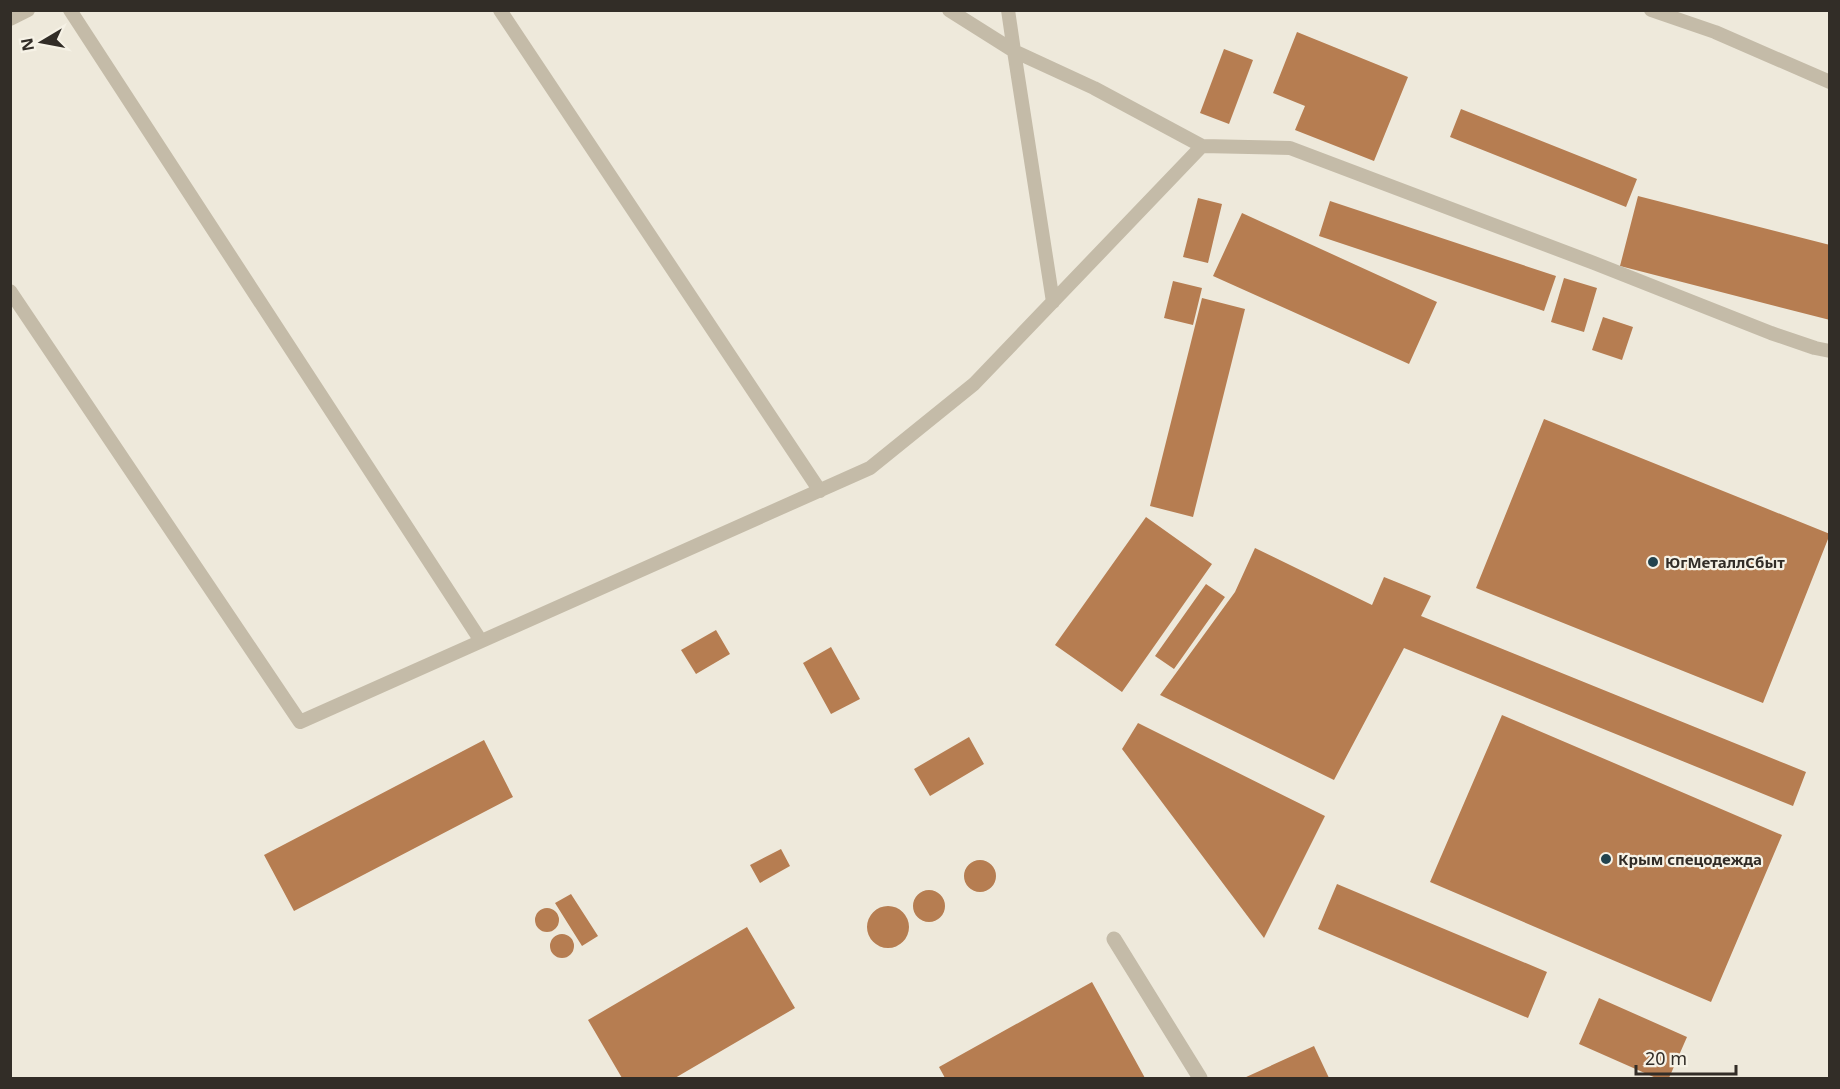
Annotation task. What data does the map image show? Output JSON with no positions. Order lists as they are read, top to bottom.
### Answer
{
  "places": ["ЮгМеталлСбыт", "Крым спецодежда"],
  "scale_bar": "20 m",
  "north": "left"
}
